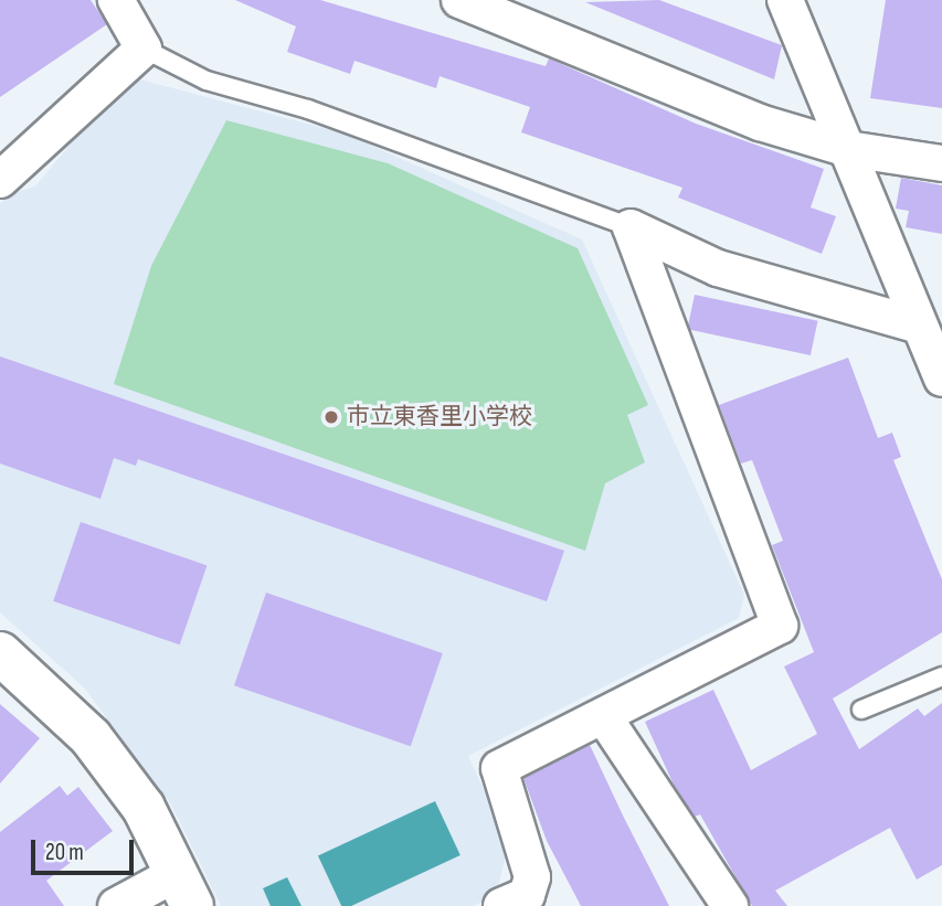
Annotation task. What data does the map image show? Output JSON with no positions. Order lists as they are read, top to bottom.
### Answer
{
  "places": ["市立東香里小学校"],
  "scale_bar": "20 m"
}
